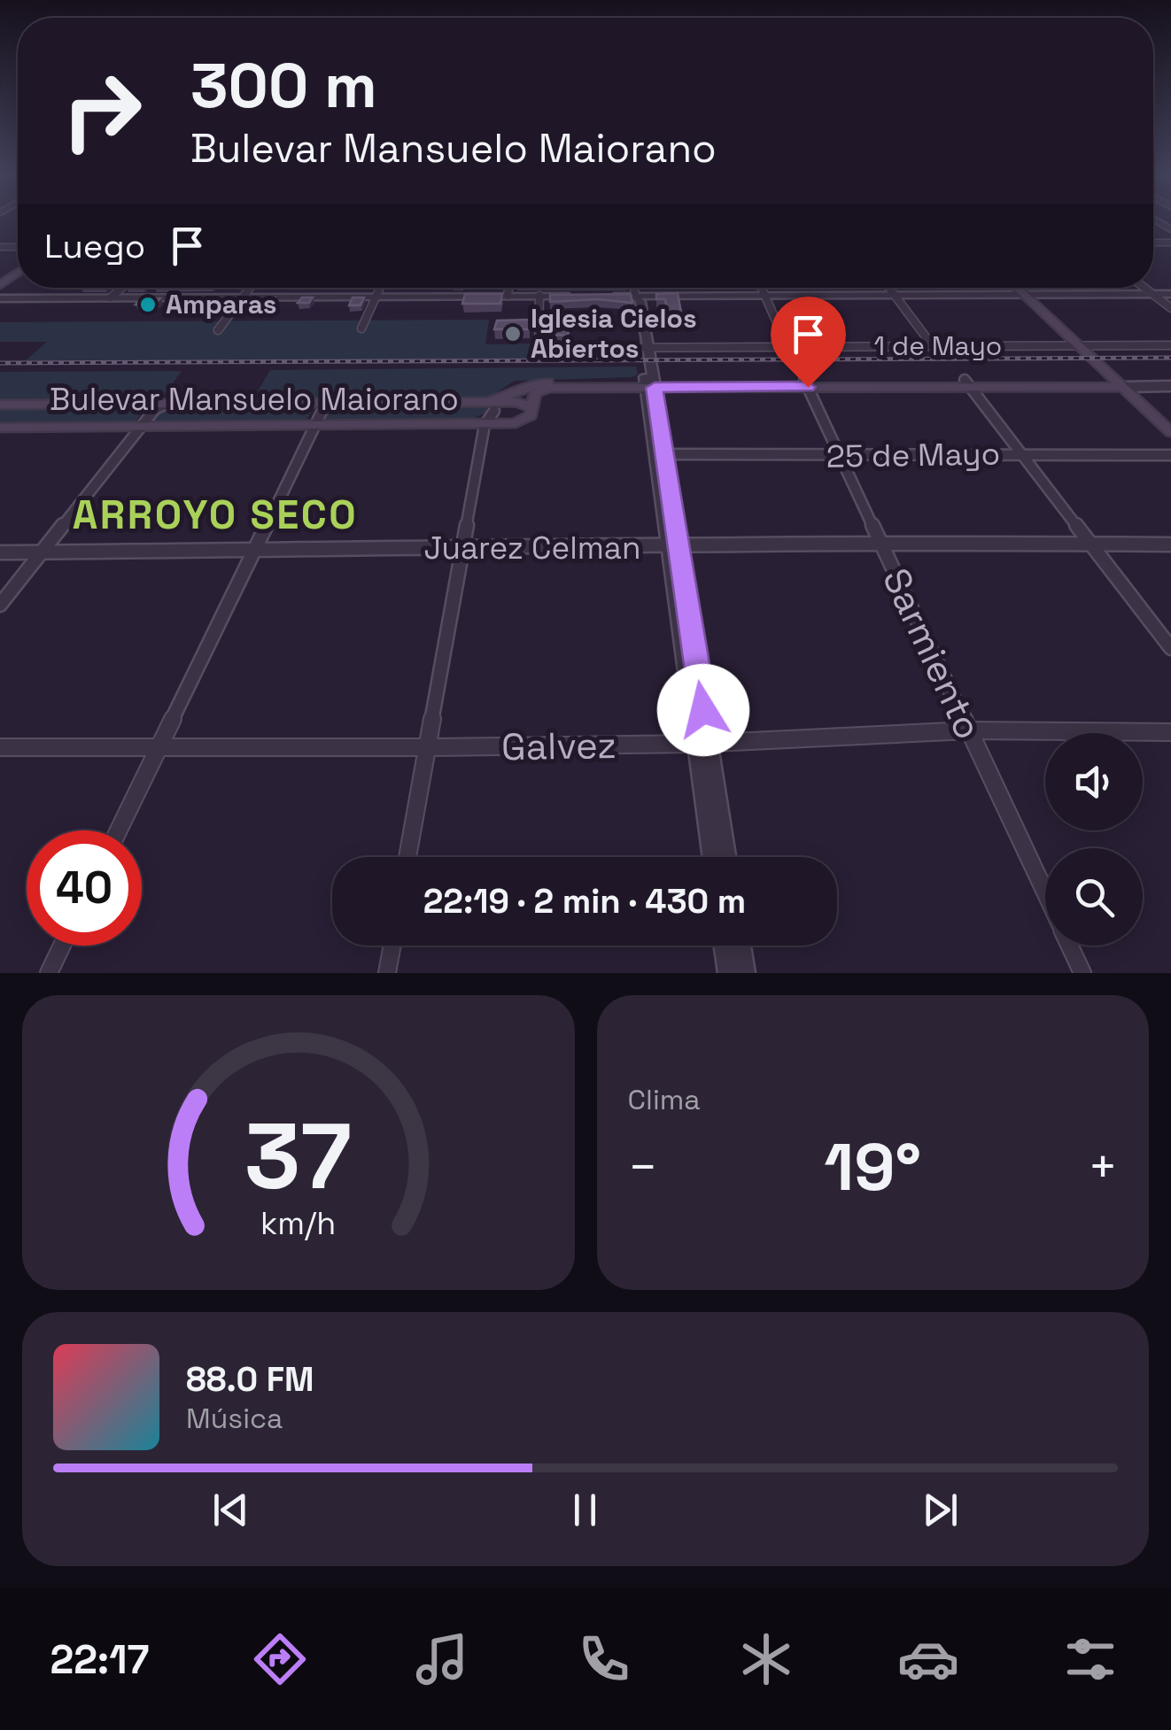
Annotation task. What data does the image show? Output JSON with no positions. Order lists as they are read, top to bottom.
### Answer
{
  "streets": {
    "main road": ["Bulevar Mansuelo Maiorano"],
    "street": [
      "1 de Mayo",
      "25 de Mayo",
      "Juarez Celman",
      "Sarmiento",
      "Galvez"
    ]
  },
  "crossings": [
    ["Bulevar Mansuelo Maiorano", "Sarmiento"],
    ["25 de Mayo", "Sarmiento"],
    ["Juarez Celman", "Sarmiento"],
    ["Sarmiento", "Galvez"]
  ],
  "districts": ["ARROYO SECO"],
  "places": ["Amparas", "Iglesia Cielos Abiertos"],
  "page": {
    "turn": ["300 m", "Bulevar Mansuelo Maiorano"],
    "then": "Luego",
    "limit": "40",
    "trip": "22:19 · 2 min · 430 m",
    "tile": "Clima",
    "heat": ["−", "19°", "+"],
    "song": ["88.0 FM", "Música"],
    "tabs": "22:17",
    "gauge": ["37", "km/h"]
  }
}
